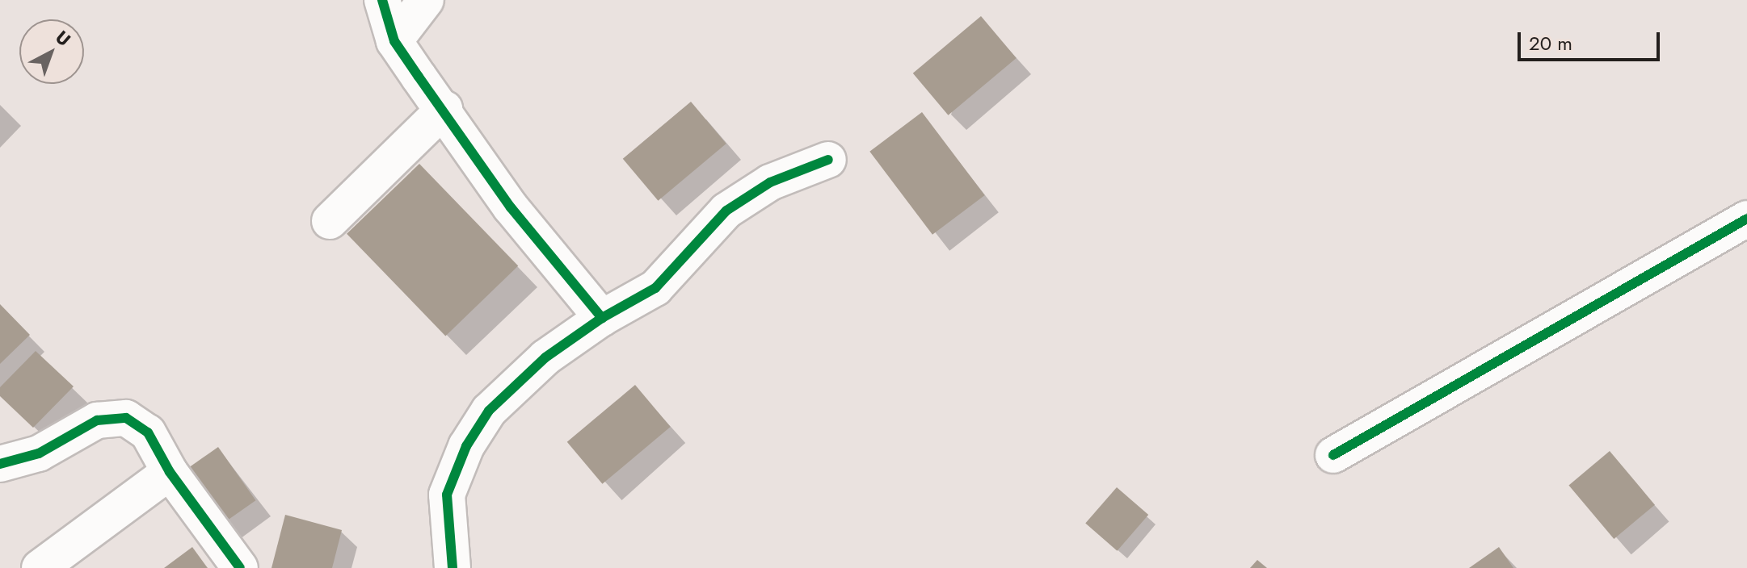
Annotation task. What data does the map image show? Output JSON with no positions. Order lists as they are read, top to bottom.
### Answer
{
  "scale_bar": "20 m",
  "north": "top right"
}
